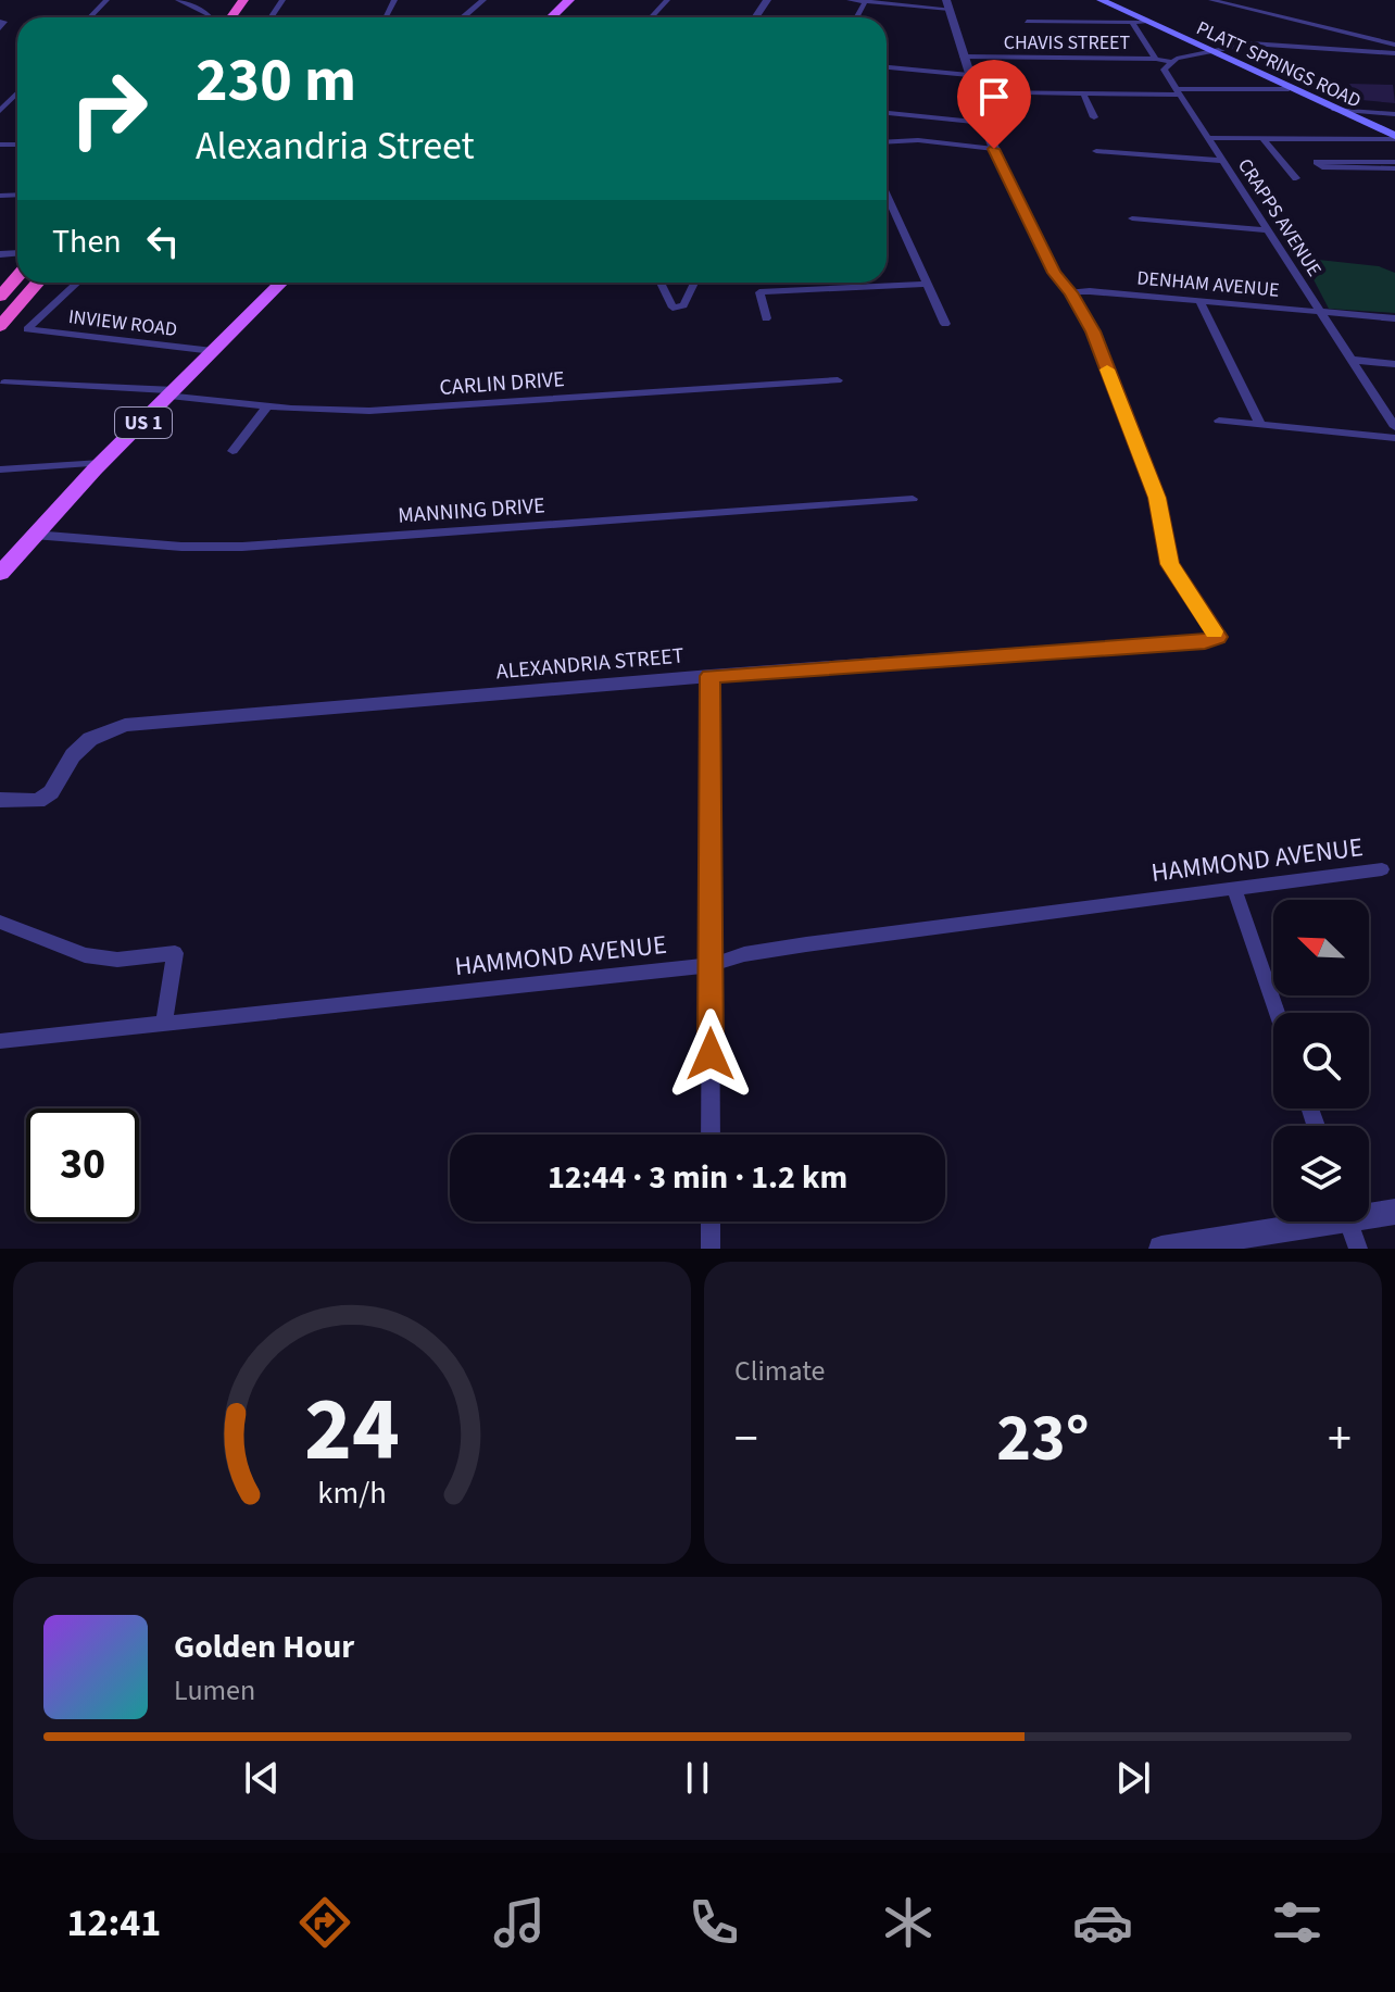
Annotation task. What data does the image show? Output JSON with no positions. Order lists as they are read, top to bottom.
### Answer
{
  "streets": {
    "main road": ["PLATT SPRINGS ROAD", "US 1"],
    "street": [
      "CHAVIS STREET",
      "CRAPPS AVENUE",
      "DENHAM AVENUE",
      "INVIEW ROAD",
      "CARLIN DRIVE",
      "MANNING DRIVE",
      "ALEXANDRIA STREET",
      "HAMMOND AVENUE"
    ]
  },
  "crossings": [
    ["CHAVIS STREET", "CRAPPS AVENUE"],
    ["CRAPPS AVENUE", "DENHAM AVENUE"],
    ["DENHAM AVENUE", "ALEXANDRIA STREET"],
    ["INVIEW ROAD", "US 1"],
    ["CARLIN DRIVE", "US 1"],
    ["US 1", "MANNING DRIVE"]
  ],
  "north": "top left",
  "page": {
    "turn": ["230 m", "Alexandria Street"],
    "then": "Then",
    "limit": "30",
    "trip": "12:44 · 3 min · 1.2 km",
    "tile": "Climate",
    "heat": ["−", "23°", "+"],
    "song": ["Golden Hour", "Lumen"],
    "tabs": "12:41",
    "gauge": ["24", "km/h"]
  }
}
